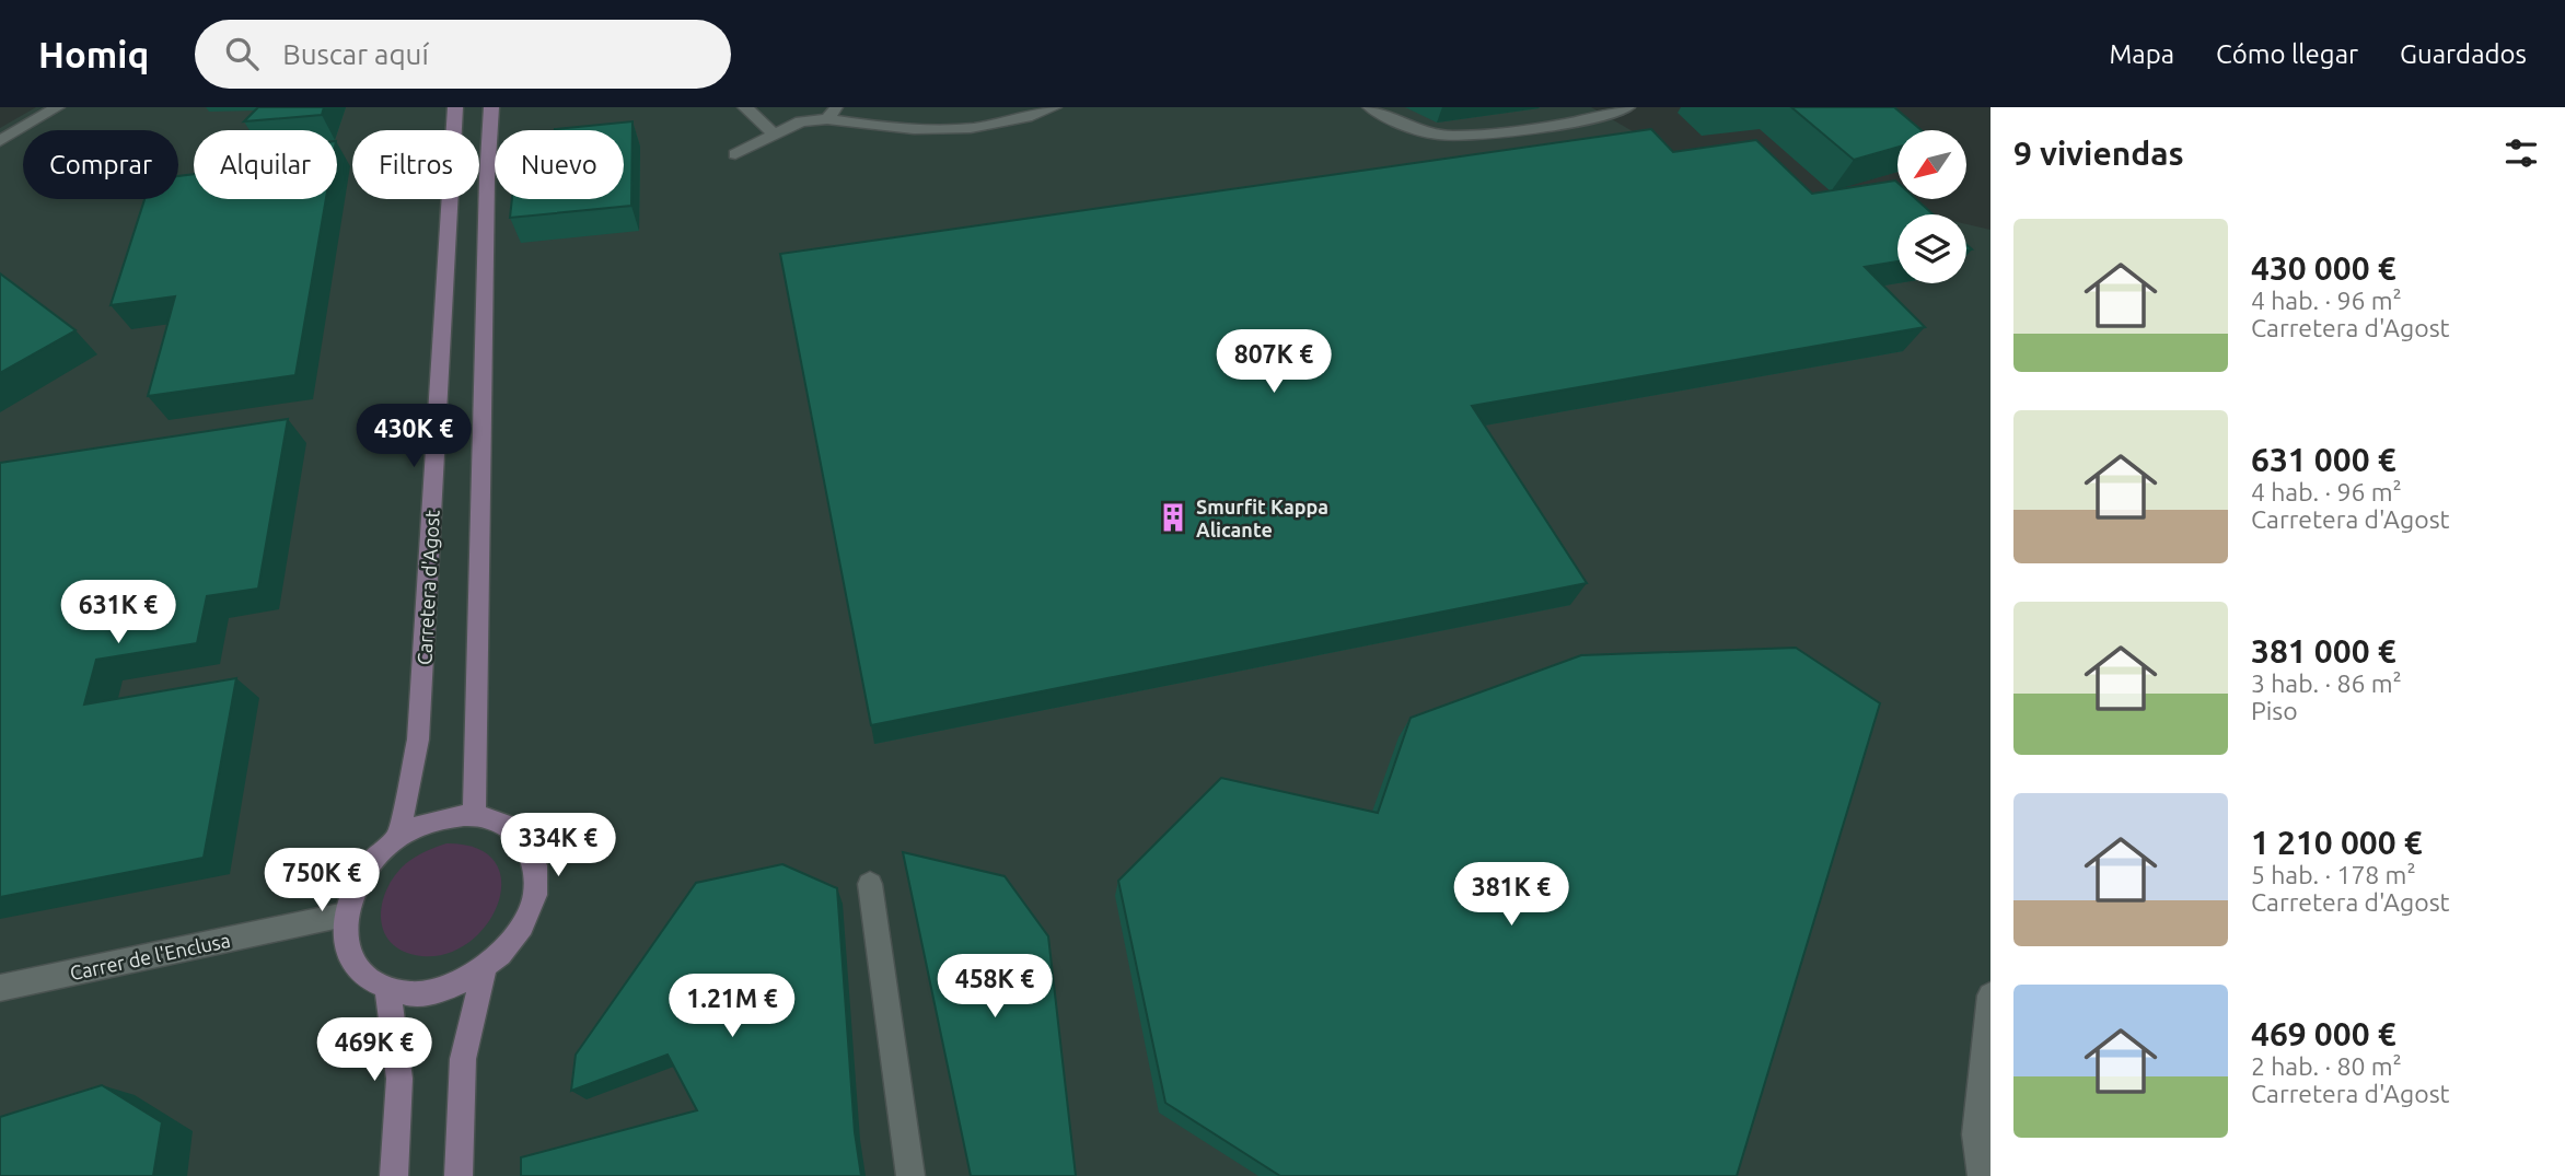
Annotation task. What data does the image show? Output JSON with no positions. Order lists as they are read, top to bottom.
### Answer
{
  "streets": {
    "main road": ["Carretera d'Agost"],
    "street": ["Carrer de l'Enclusa"]
  },
  "crossings": [
    ["Carretera d'Agost", "Carrer de l'Enclusa"]
  ],
  "places": {
    "building": ["Smurfit Kappa Alicante"]
  },
  "north": "bottom left",
  "page": {
    "header": "Homiq",
    "search": "Buscar aquí",
    "nav": ["Mapa", "Cómo llegar", "Guardados"],
    "heading": "9 viviendas",
    "chip": [
      "Comprar",
      "Alquilar",
      "Filtros",
      "Nuevo"
    ],
    "list": [
      {
        "name": "430 000 €",
        "note": "4 hab. · 96 m² · Carretera d'Agost"
      },
      {
        "name": "631 000 €",
        "note": "4 hab. · 96 m² · Carretera d'Agost"
      },
      {
        "name": "381 000 €",
        "note": "3 hab. · 86 m² · Piso"
      },
      {
        "name": "1 210 000 €",
        "note": "5 hab. · 178 m² · Carretera d'Agost"
      },
      {
        "name": "469 000 €",
        "note": "2 hab. · 80 m² · Carretera d'Agost"
      }
    ],
    "price": [
      "807K €",
      "430K €",
      "631K €",
      "334K €",
      "750K €",
      "381K €",
      "458K €",
      "1.21M €",
      "469K €"
    ]
  }
}
